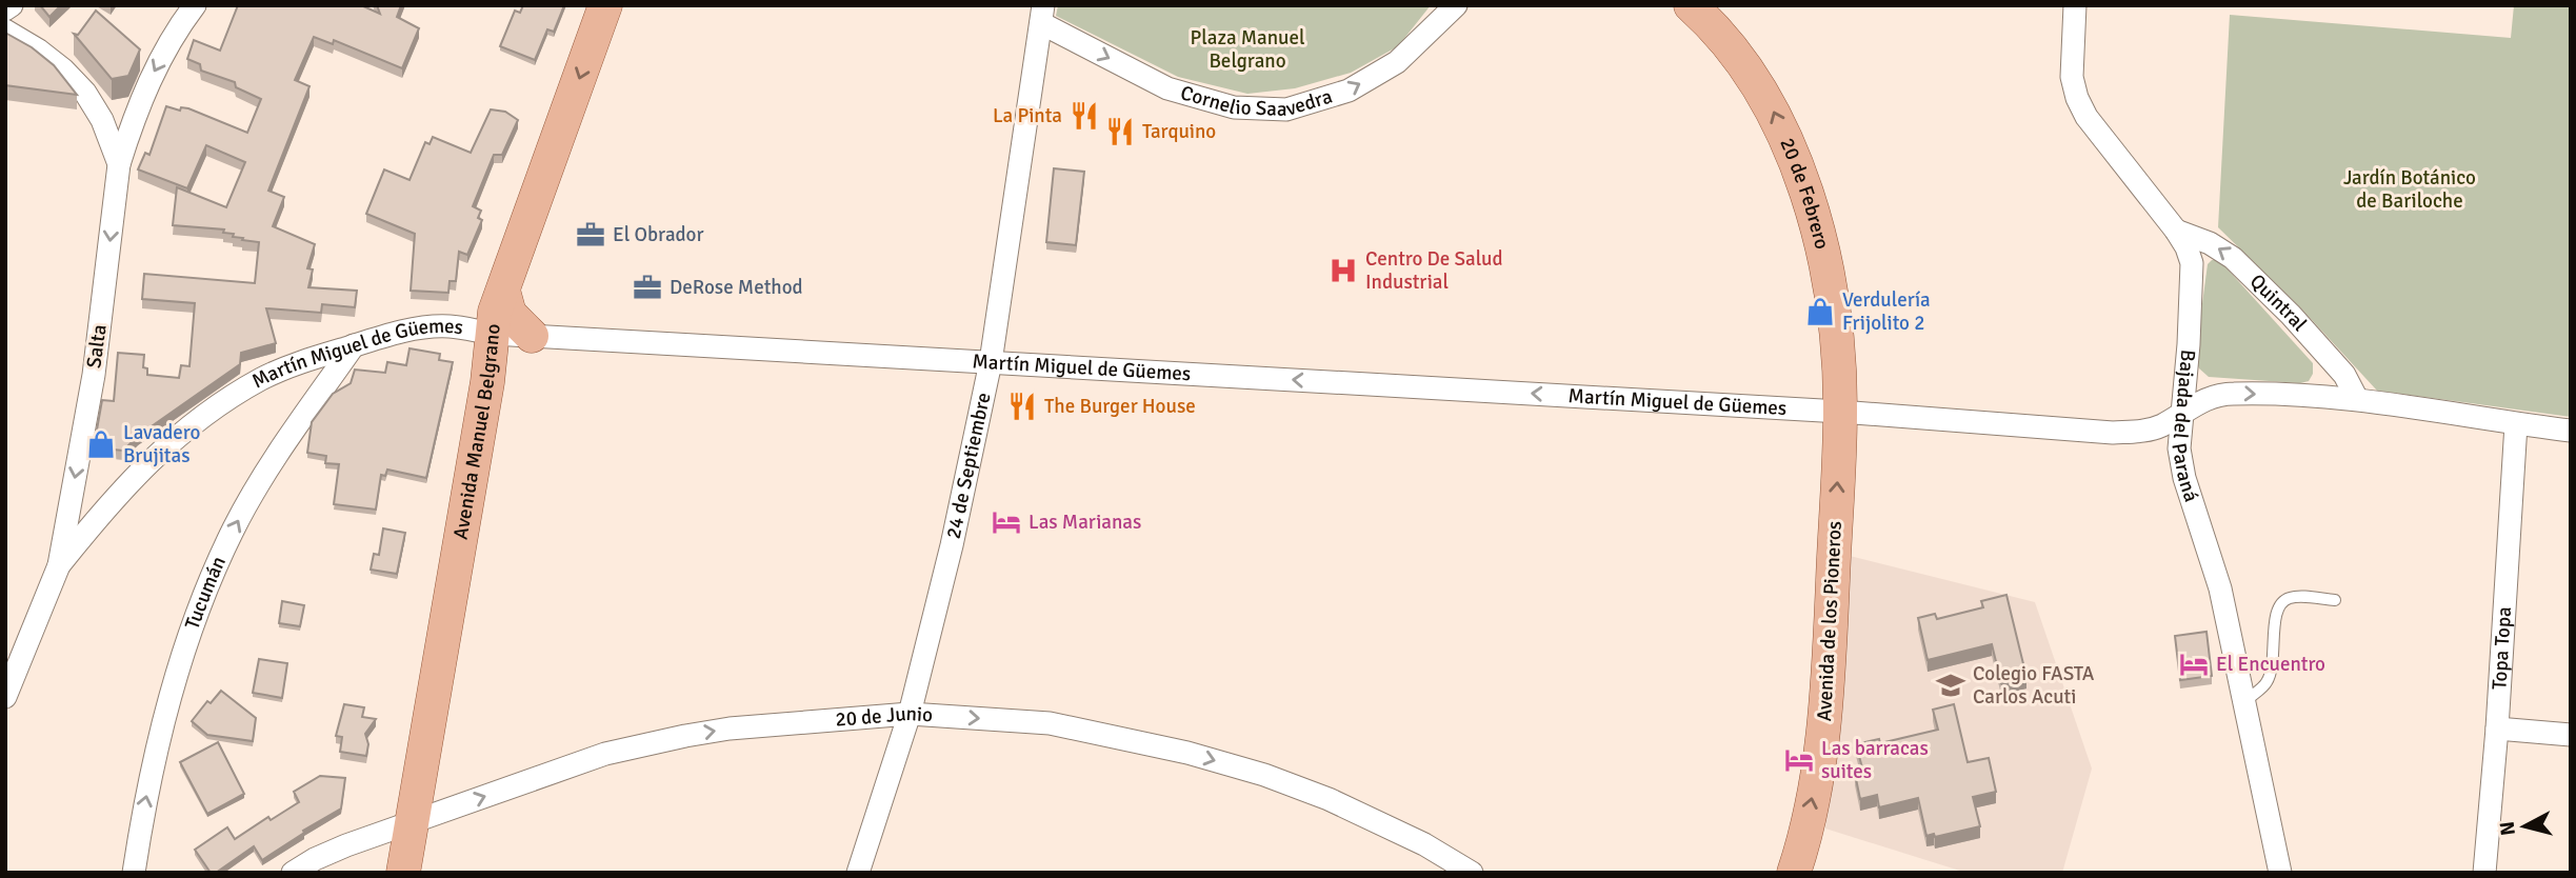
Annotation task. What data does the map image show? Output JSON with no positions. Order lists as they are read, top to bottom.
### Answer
{
  "streets": {
    "main road": ["20 de Febrero", "Avenida Manuel Belgrano", "Avenida de los Pioneros"],
    "street": [
      "Cornelio Saavedra",
      "Quintral",
      "Salta",
      "Martín Miguel de Güemes",
      "Bajada del Paraná",
      "24 de Septiembre",
      "Tucumán",
      "Topa Topa",
      "20 de Junio"
    ]
  },
  "crossings": [
    ["Cornelio Saavedra", "24 de Septiembre"],
    ["20 de Febrero", "Martín Miguel de Güemes"],
    ["20 de Febrero", "Avenida de los Pioneros"],
    ["Quintral", "Bajada del Paraná"],
    ["Salta", "Martín Miguel de Güemes"],
    ["Martín Miguel de Güemes", "Bajada del Paraná"],
    ["Martín Miguel de Güemes", "Avenida Manuel Belgrano"],
    ["Martín Miguel de Güemes", "24 de Septiembre"],
    ["Martín Miguel de Güemes", "Tucumán"],
    ["Martín Miguel de Güemes", "Avenida de los Pioneros"],
    ["Avenida Manuel Belgrano", "20 de Junio"],
    ["24 de Septiembre", "20 de Junio"]
  ],
  "one_way": [
    "Cornelio Saavedra",
    "20 de Febrero",
    "Quintral",
    "Salta",
    "Martín Miguel de Güemes",
    "Tucumán",
    "Avenida de los Pioneros",
    "20 de Junio"
  ],
  "parks": ["Plaza Manuel Belgrano", "Jardín Botánico de Bariloche"],
  "places": {
    "restaurant": ["La Pinta", "Tarquino", "The Burger House"],
    "office": ["El Obrador", "DeRose Method"],
    "hospital": ["Centro De Salud Industrial"],
    "shop": ["Verdulería Frijolito 2", "Lavadero Brujitas"],
    "hotel": ["Las Marianas", "El Encuentro", "Las barracas suites"],
    "school or university": ["Colegio FASTA Carlos Acuti"]
  },
  "north": "left"
}
